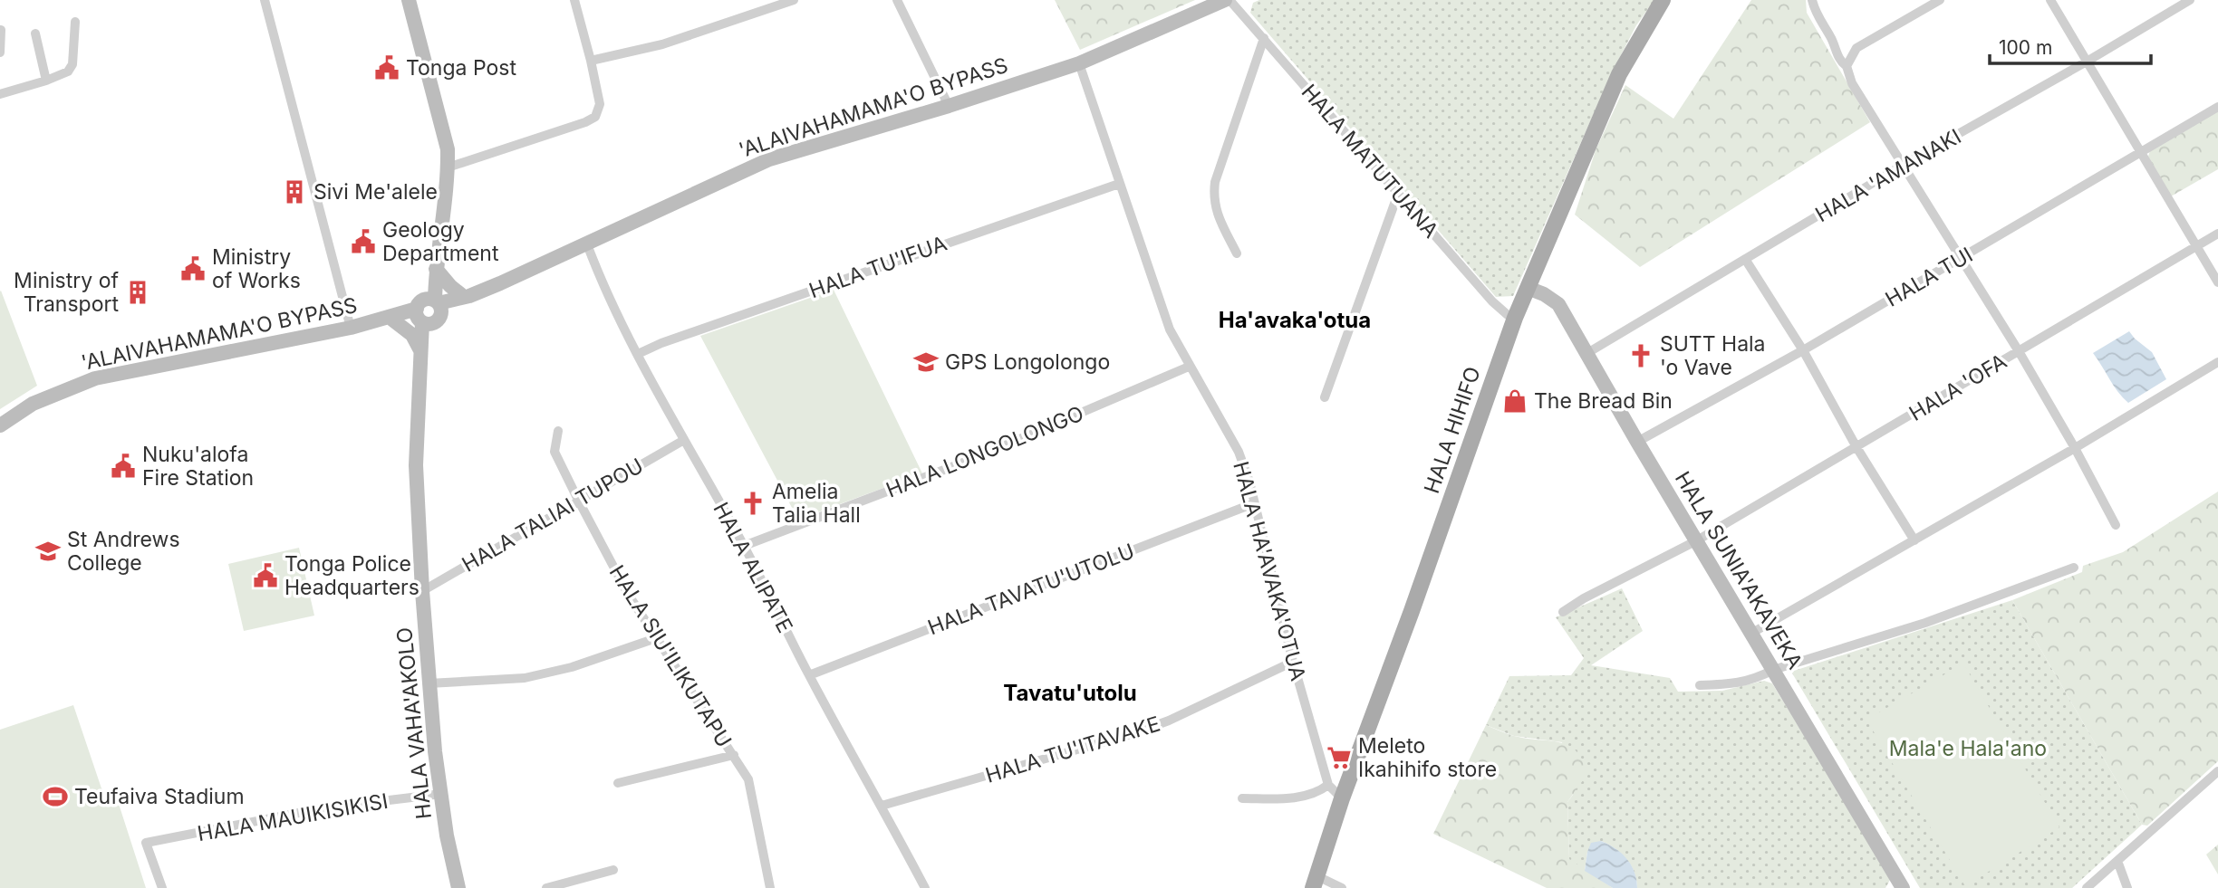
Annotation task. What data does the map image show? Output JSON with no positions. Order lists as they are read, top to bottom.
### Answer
{
  "streets": {
    "main road": [
      "'ALAIVAHAMAMA'O BYPASS",
      "HALA HIHIFO",
      "HALA SUNIA'AKAVEKA",
      "HALA VAHA'AKOLO"
    ],
    "street": [
      "HALA MATUTUANA",
      "HALA 'AMANAKI",
      "HALA TU'IFUA",
      "HALA TUI",
      "HALA 'OFA",
      "HALA LONGOLONGO",
      "HALA TALIAI TUPOU",
      "HALA ALIPATE",
      "HALA HA'AVAKA'OTUA",
      "HALA TAVATU'UTOLU",
      "HALA SIU'ILIKUTAPU",
      "HALA TU'ITAVAKE",
      "HALA MAUIKISIKISI"
    ]
  },
  "crossings": [
    ["'ALAIVAHAMAMA'O BYPASS", "HALA MATUTUANA"],
    ["'ALAIVAHAMAMA'O BYPASS", "HALA ALIPATE"],
    ["'ALAIVAHAMAMA'O BYPASS", "HALA HA'AVAKA'OTUA"],
    ["'ALAIVAHAMAMA'O BYPASS", "HALA VAHA'AKOLO"],
    ["HALA MATUTUANA", "HALA HIHIFO"],
    ["HALA 'AMANAKI", "HALA SUNIA'AKAVEKA"],
    ["HALA TU'IFUA", "HALA ALIPATE"],
    ["HALA TU'IFUA", "HALA HA'AVAKA'OTUA"],
    ["HALA TUI", "HALA SUNIA'AKAVEKA"],
    ["HALA 'OFA", "HALA SUNIA'AKAVEKA"],
    ["HALA HIHIFO", "HALA SUNIA'AKAVEKA"],
    ["HALA LONGOLONGO", "HALA ALIPATE"],
    ["HALA LONGOLONGO", "HALA HA'AVAKA'OTUA"],
    ["HALA TALIAI TUPOU", "HALA ALIPATE"],
    ["HALA TALIAI TUPOU", "HALA SIU'ILIKUTAPU"],
    ["HALA TALIAI TUPOU", "HALA VAHA'AKOLO"],
    ["HALA ALIPATE", "HALA TAVATU'UTOLU"],
    ["HALA ALIPATE", "HALA TU'ITAVAKE"],
    ["HALA HA'AVAKA'OTUA", "HALA TAVATU'UTOLU"],
    ["HALA HA'AVAKA'OTUA", "HALA TU'ITAVAKE"],
    ["HALA VAHA'AKOLO", "HALA MAUIKISIKISI"]
  ],
  "districts": ["Ha'avaka'otua", "Tavatu'utolu"],
  "parks": ["Mala'e Hala'ano"],
  "places": {
    "public building": [
      "Tonga Post",
      "Geology Department",
      "Ministry of Works",
      "Nuku'alofa Fire Station",
      "Tonga Police Headquarters"
    ],
    "building": ["Sivi Me'alele", "Ministry of Transport"],
    "church": ["SUTT Hala 'o Vave", "Amelia Talia Hall"],
    "school or university": ["GPS Longolongo", "St Andrews College"],
    "shop": ["The Bread Bin"],
    "supermarket": ["Meleto Ikahihifo store"],
    "sports": ["Teufaiva Stadium"]
  },
  "scale_bar": "100 m"
}
